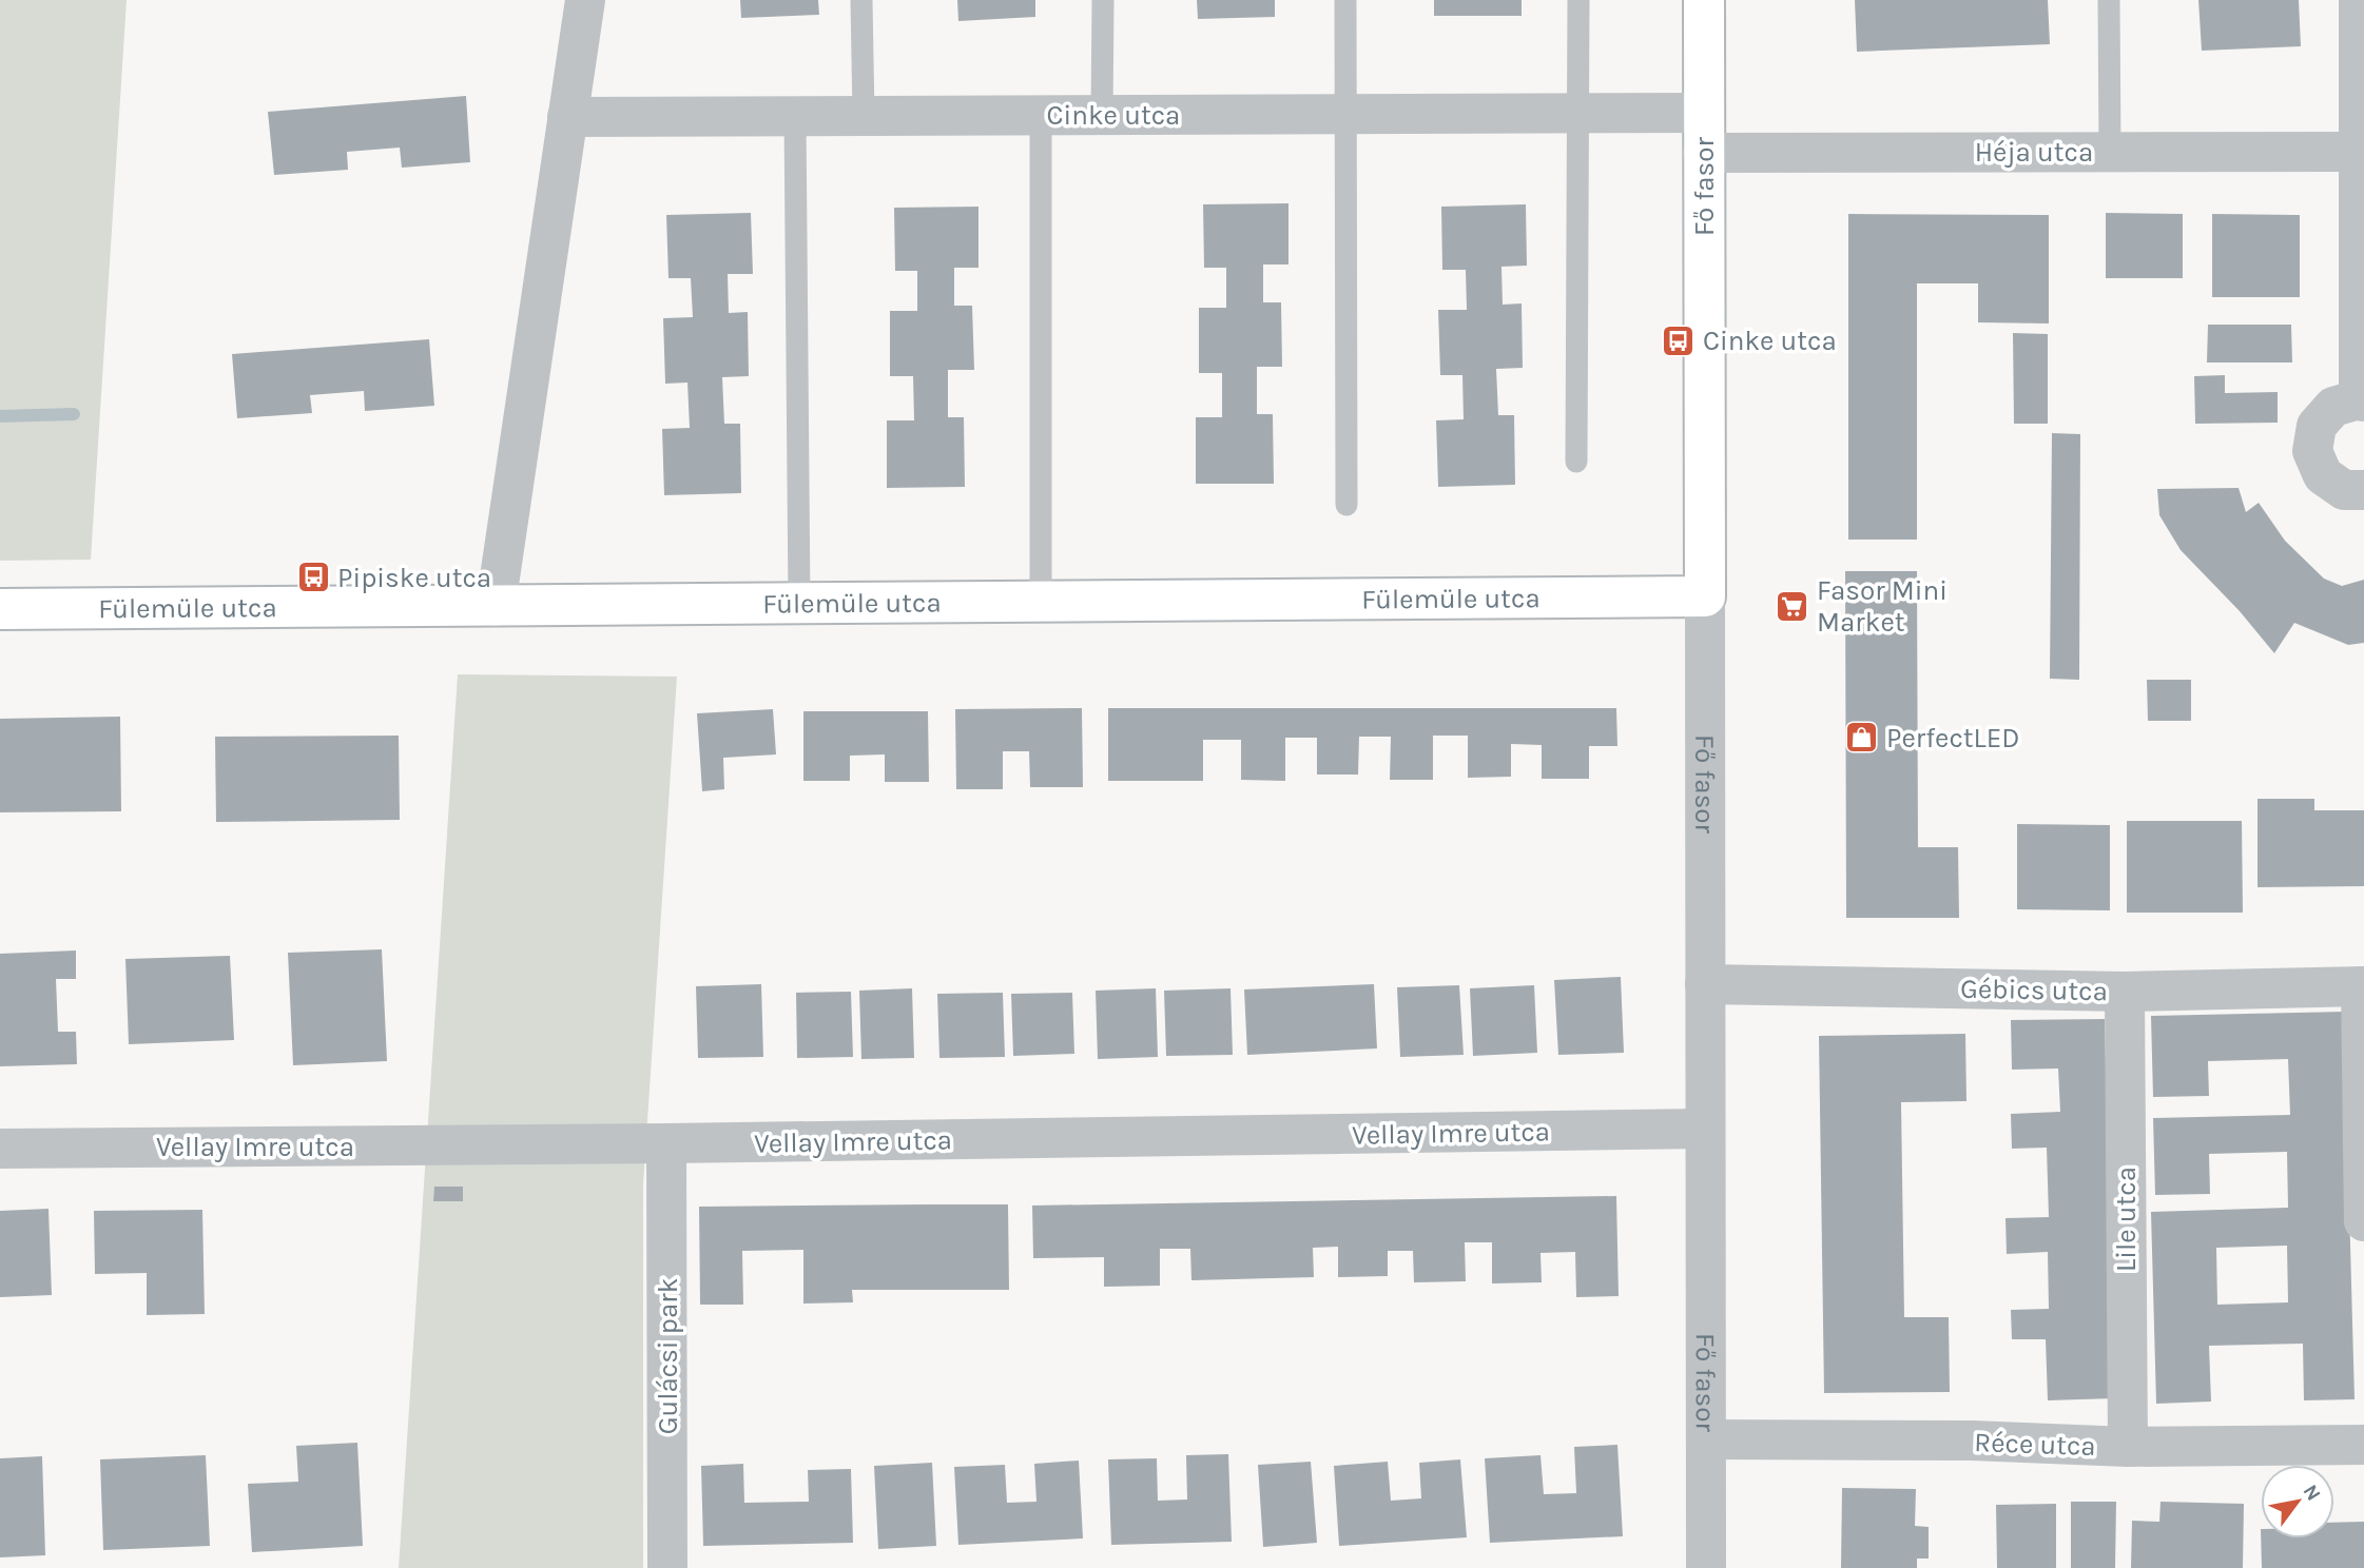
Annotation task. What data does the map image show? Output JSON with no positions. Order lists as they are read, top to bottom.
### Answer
{
  "streets": {
    "street": [
      "Cinke utca",
      "Héja utca",
      "Fő fasor",
      "Fülemüle utca",
      "Gébics utca",
      "Vellay Imre utca",
      "Lile utca",
      "Gulácsi park",
      "Réce utca"
    ]
  },
  "crossings": [
    ["Cinke utca", "Fő fasor"],
    ["Héja utca", "Fő fasor"],
    ["Fő fasor", "Fülemüle utca"],
    ["Fő fasor", "Gébics utca"],
    ["Fő fasor", "Vellay Imre utca"],
    ["Fő fasor", "Réce utca"],
    ["Gébics utca", "Lile utca"],
    ["Vellay Imre utca", "Gulácsi park"],
    ["Lile utca", "Réce utca"]
  ],
  "places": {
    "bus stop": ["Cinke utca", "Pipiske utca"],
    "supermarket": ["Fasor Mini Market"],
    "shop": ["PerfectLED"]
  },
  "north": "top right"
}
